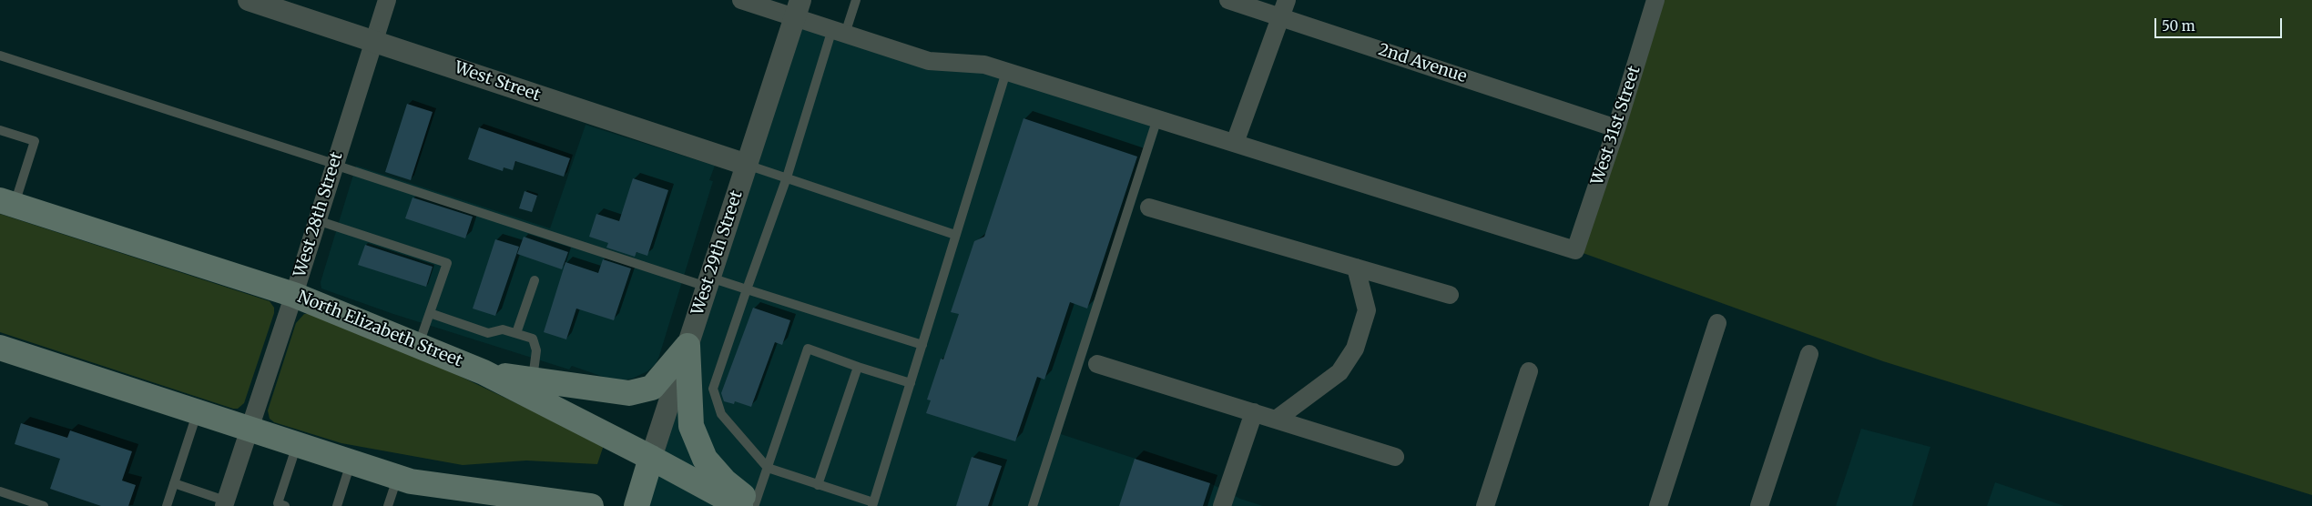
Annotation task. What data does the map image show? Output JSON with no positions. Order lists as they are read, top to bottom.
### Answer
{
  "streets": {
    "main road": ["West 29th Street", "North Elizabeth Street"],
    "street": [
      "2nd Avenue",
      "West Street",
      "West 31st Street",
      "West 28th Street"
    ]
  },
  "crossings": [
    ["2nd Avenue", "West 31st Street"],
    ["West Street", "West 28th Street"],
    ["West Street", "West 29th Street"],
    ["West 28th Street", "North Elizabeth Street"],
    ["West 29th Street", "North Elizabeth Street"]
  ],
  "scale_bar": "50 m"
}
